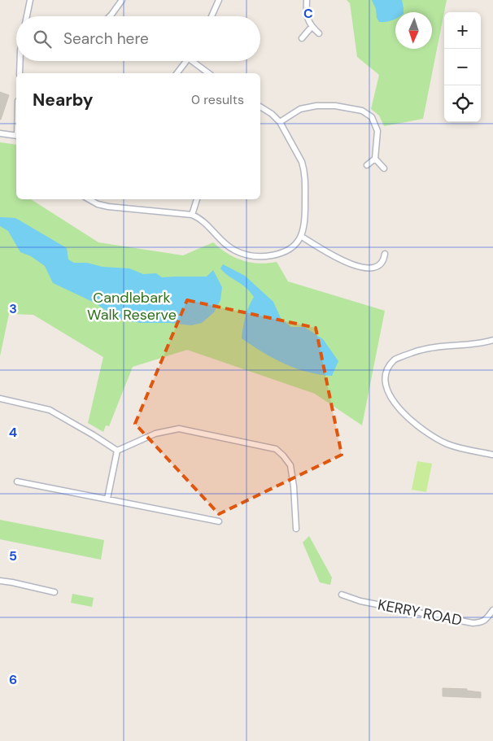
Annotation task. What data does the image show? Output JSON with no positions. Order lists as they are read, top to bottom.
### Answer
{
  "streets": {
    "street": ["KERRY ROAD"]
  },
  "parks": ["Candlebark Walk Reserve"],
  "north": "bottom",
  "page": {
    "map_buttons": ["+", "−"],
    "search": "Search here",
    "heading": ["Nearby", "0 results"]
  },
  "grid": {
    "columns": ["C"],
    "rows": [
      "3",
      "4",
      "5",
      "6"
    ]
  }
}
